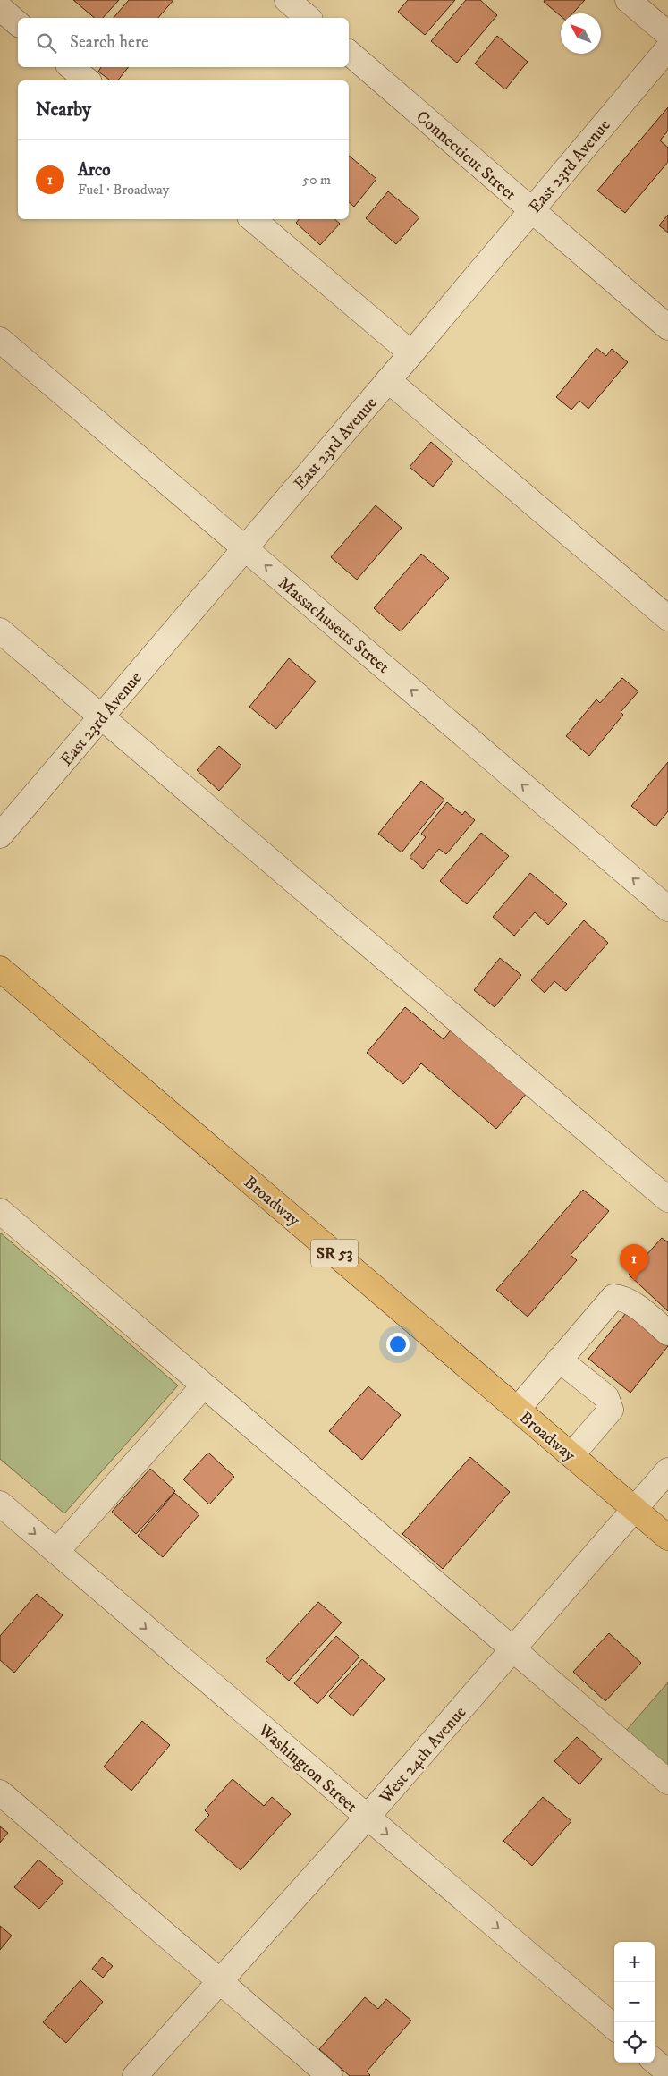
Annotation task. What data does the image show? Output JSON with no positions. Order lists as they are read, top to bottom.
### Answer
{
  "streets": {
    "main road": ["Broadway", "SR 53"],
    "street": [
      "Connecticut Street",
      "East 23rd Avenue",
      "Massachusetts Street",
      "West 24th Avenue",
      "Washington Street"
    ]
  },
  "crossings": [
    ["Connecticut Street", "East 23rd Avenue"],
    ["East 23rd Avenue", "Massachusetts Street"],
    ["Broadway", "West 24th Avenue"],
    ["West 24th Avenue", "Washington Street"]
  ],
  "north": "top left",
  "page": {
    "search": "Search here",
    "heading": "Nearby",
    "list": [
      {
        "mark": "1",
        "name": "Arco",
        "note": "Fuel · Broadway",
        "value": "50 m"
      }
    ],
    "pins": "1",
    "map_buttons": ["+", "−"]
  }
}
